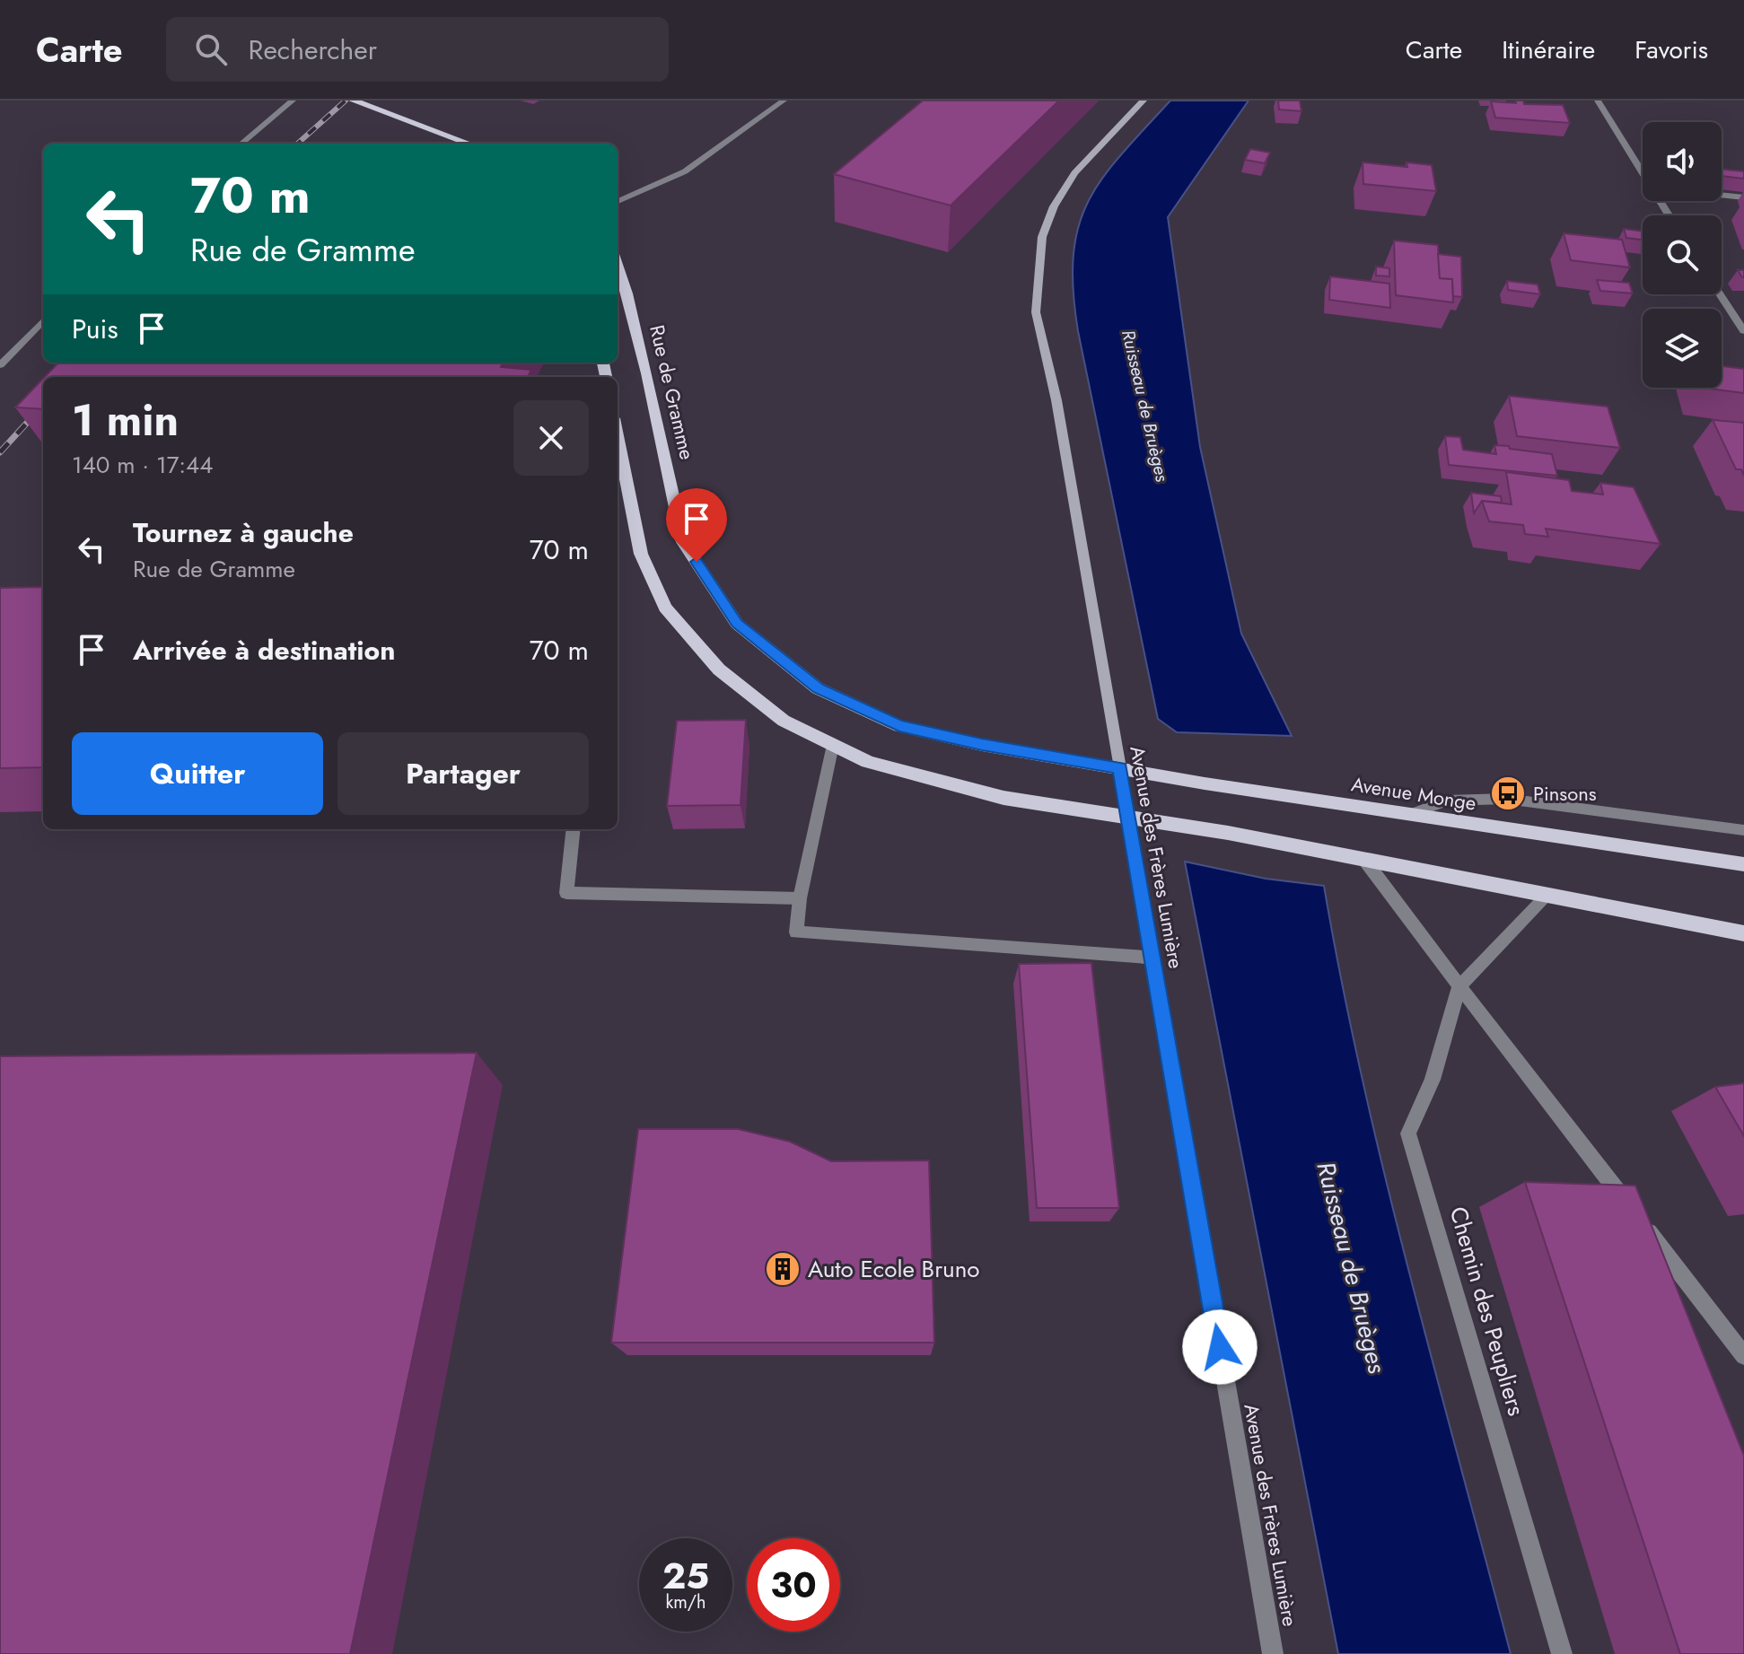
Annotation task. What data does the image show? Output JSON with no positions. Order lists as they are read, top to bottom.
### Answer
{
  "streets": {
    "main road": ["Rue de Gramme", "Avenue Monge"],
    "street": ["Avenue des Frères Lumière", "Chemin des Peupliers"]
  },
  "crossings": [
    ["Rue de Gramme", "Avenue Monge"],
    ["Rue de Gramme", "Avenue des Frères Lumière"],
    ["Avenue Monge", "Avenue des Frères Lumière"]
  ],
  "water": ["Ruisseau de Bruèges"],
  "places": {
    "bus stop": ["Pinsons"],
    "building": ["Auto Ecole Bruno"]
  },
  "page": {
    "header": "Carte",
    "search": "Rechercher",
    "nav": ["Carte", "Itinéraire", "Favoris"],
    "turn": ["70 m", "Rue de Gramme"],
    "then": "Puis",
    "heading": ["1 min", "140 m · 17:44"],
    "list": [
      {
        "name": "Tournez à gauche",
        "note": "Rue de Gramme",
        "value": "70 m"
      },
      {
        "name": "Arrivée à destination",
        "value": "70 m"
      }
    ],
    "buttons": ["Quitter", "Partager"],
    "speed": "25 km/h",
    "limit": "30"
  }
}
